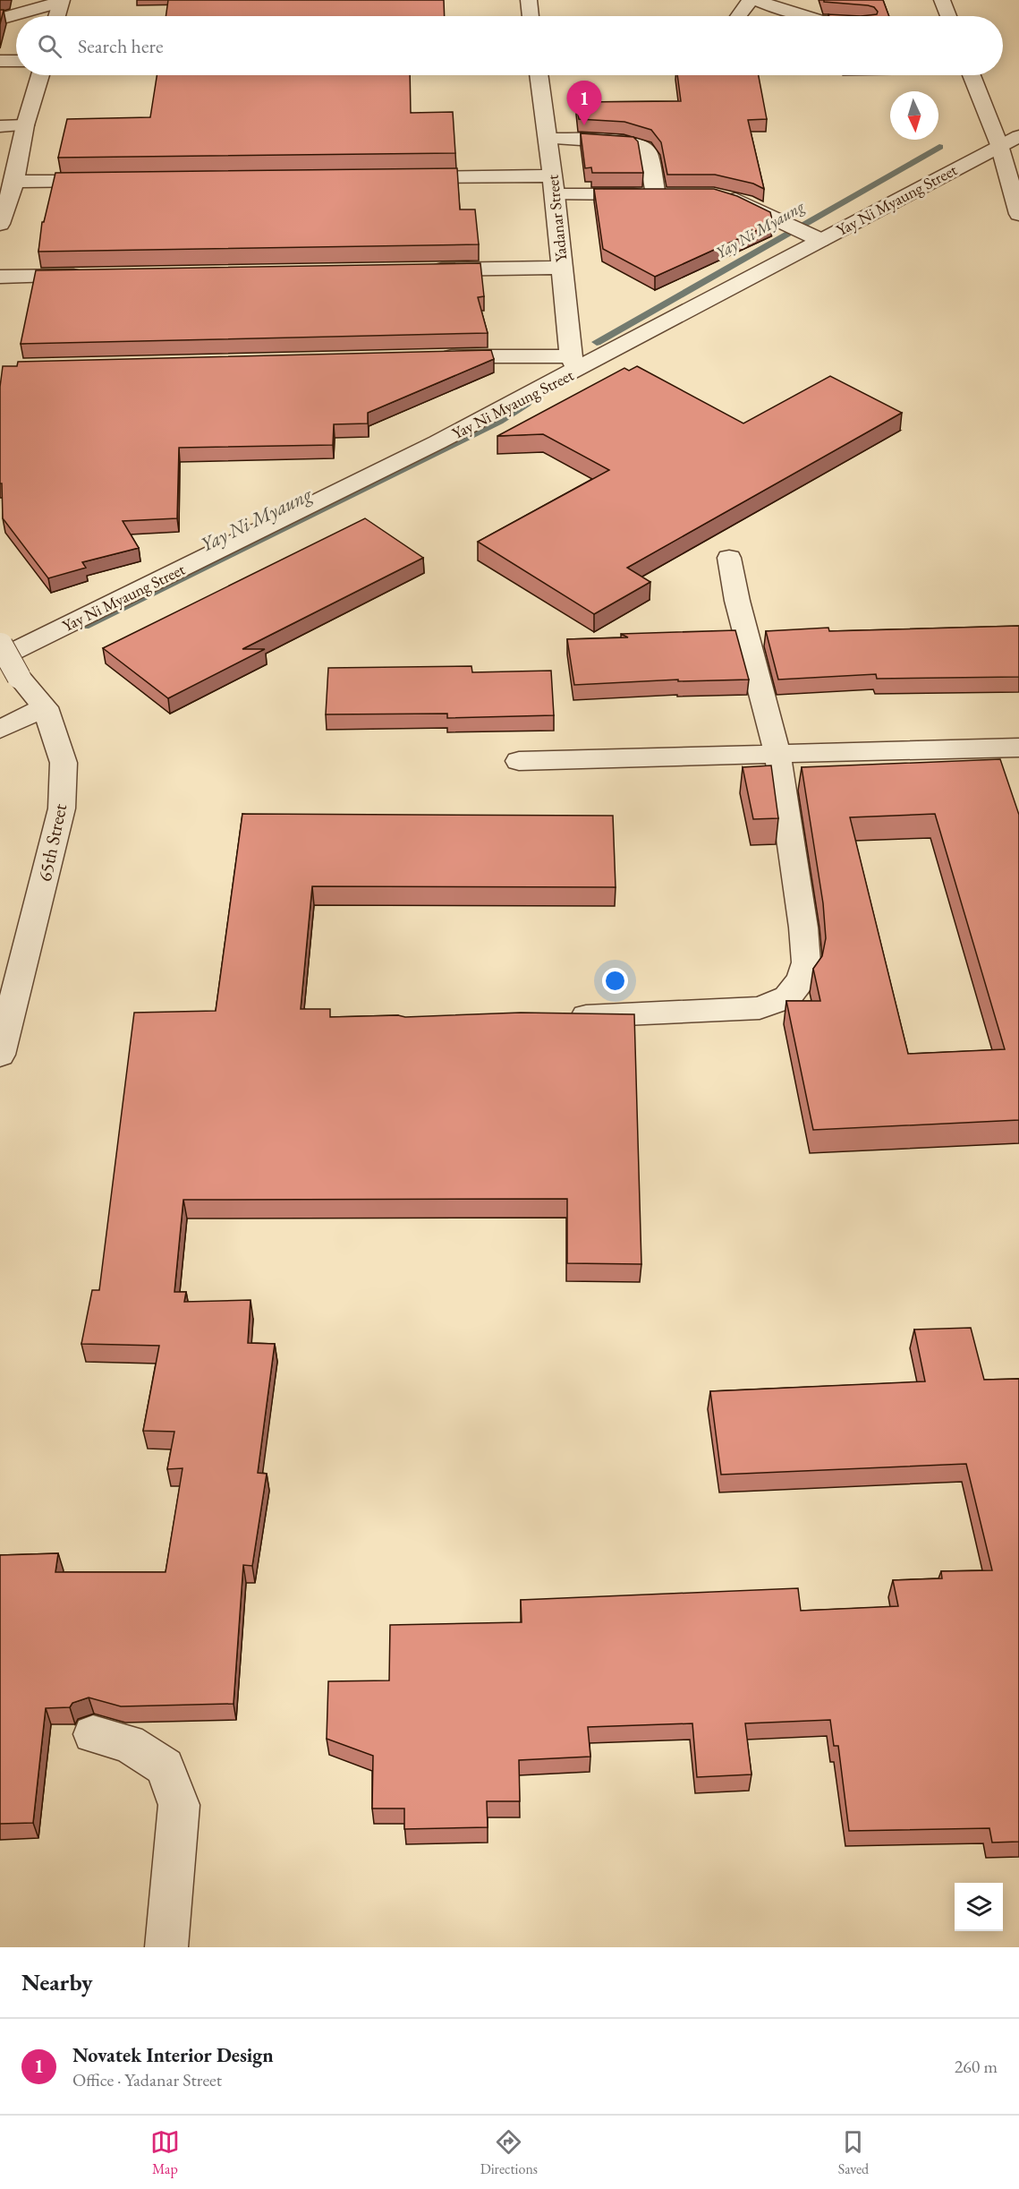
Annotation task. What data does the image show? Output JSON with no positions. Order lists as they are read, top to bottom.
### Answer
{
  "streets": {
    "street": ["Yay Ni Myaung Street", "Yadanar Street", "65th Street"]
  },
  "crossings": [
    ["Yay Ni Myaung Street", "Yadanar Street"],
    ["Yay Ni Myaung Street", "65th Street"]
  ],
  "water": ["Yay Ni Myaung"],
  "north": "bottom",
  "page": {
    "search": "Search here",
    "pins": "1",
    "heading": "Nearby",
    "list": [
      {
        "mark": "1",
        "name": "Novatek Interior Design",
        "note": "Office · Yadanar Street",
        "value": "260 m"
      }
    ],
    "nav": ["Map", "Directions", "Saved"]
  }
}
